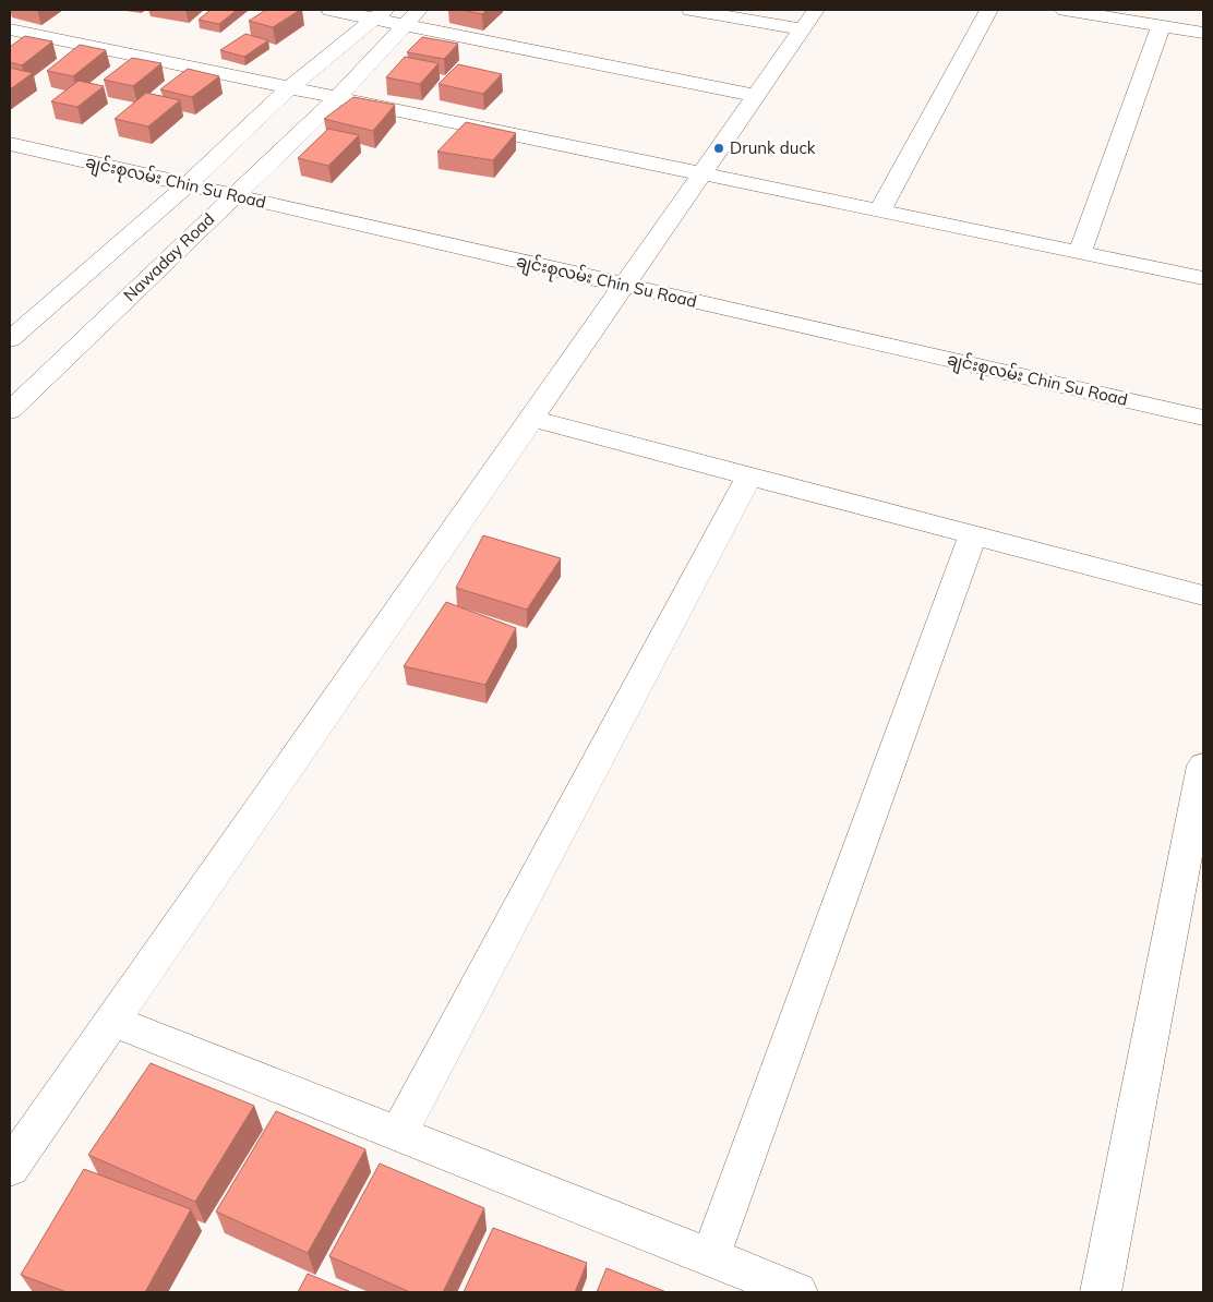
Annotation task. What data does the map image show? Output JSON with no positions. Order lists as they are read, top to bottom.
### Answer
{
  "streets": {
    "street": ["ချင်းစုလမ်း Chin Su Road", "Nawaday Road"]
  },
  "crossings": [
    ["ချင်းစုလမ်း Chin Su Road", "Nawaday Road"]
  ],
  "places": ["Drunk duck"]
}
